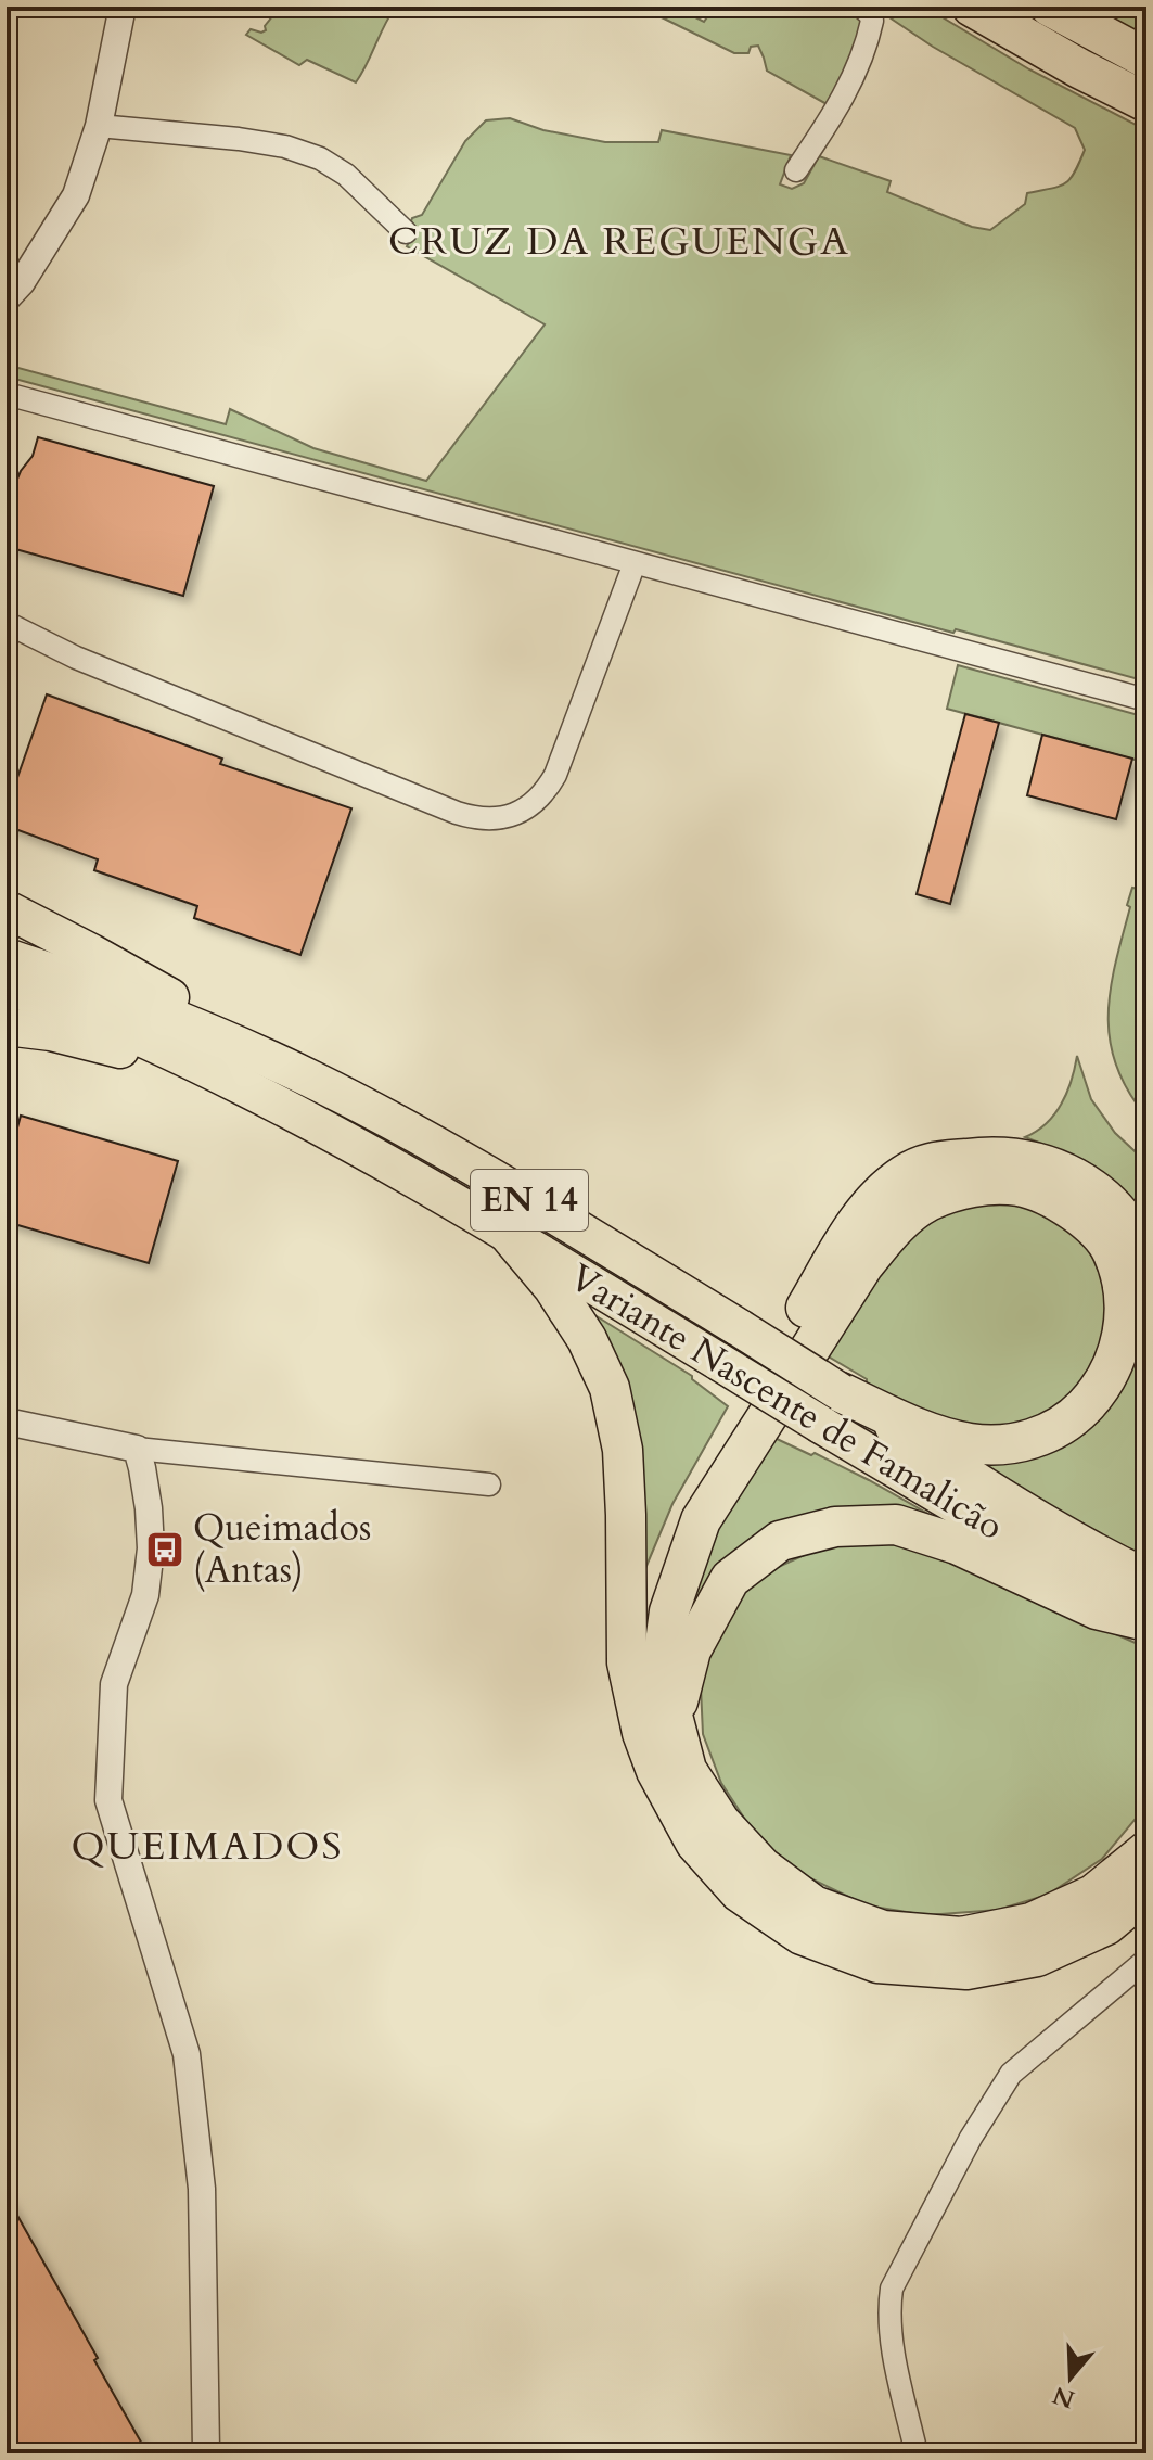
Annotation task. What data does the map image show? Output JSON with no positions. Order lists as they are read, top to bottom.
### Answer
{
  "streets": {
    "highway": ["EN 14", "Variante Nascente de Famalicão"]
  },
  "districts": ["CRUZ DA REGUENGA", "QUEIMADOS"],
  "places": {
    "bus stop": ["Queimados (Antas)"]
  },
  "north": "bottom"
}
